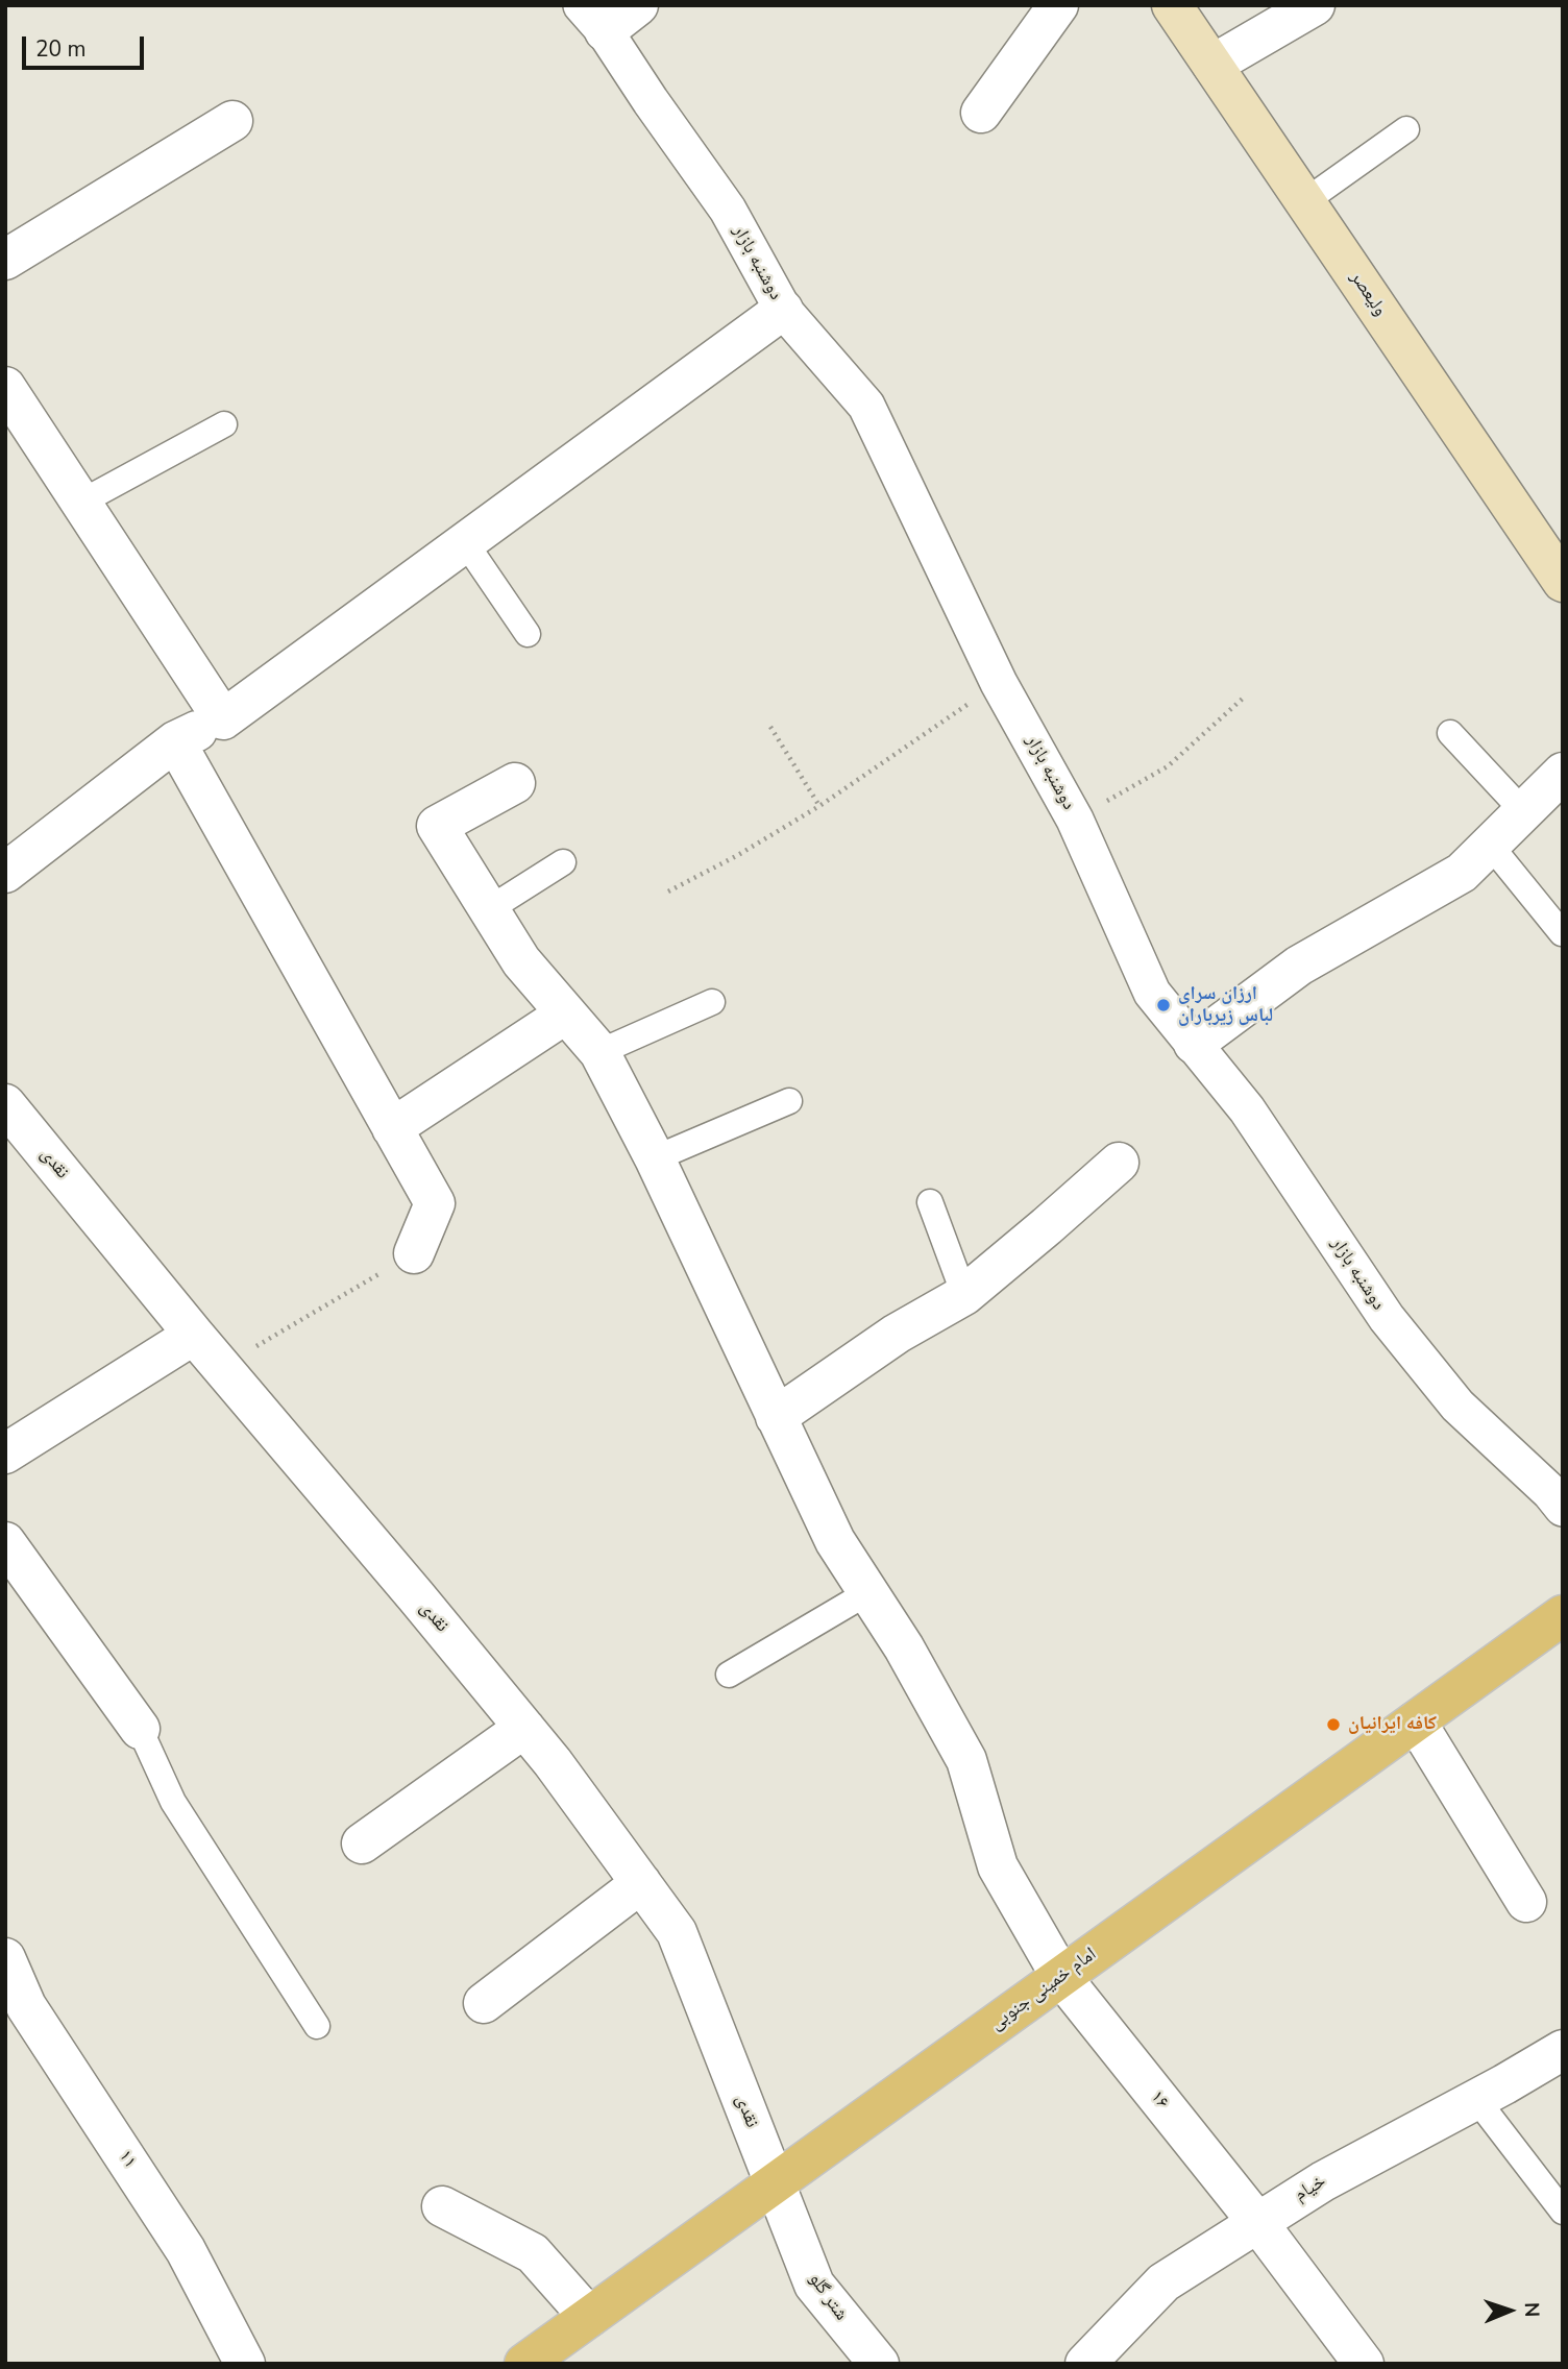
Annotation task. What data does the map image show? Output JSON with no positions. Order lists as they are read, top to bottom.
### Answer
{
  "streets": {
    "main road": ["ولیعصر", "امام خمینی جنوبی"],
    "street": [
      "دوشنبه بازار",
      "نقدی",
      "۱۶",
      "۱۱",
      "خیام",
      "شتر گلو"
    ]
  },
  "crossings": [
    ["نقدی", "امام خمینی جنوبی"],
    ["نقدی", "شتر گلو"],
    ["امام خمینی جنوبی", "۱۶"],
    ["امام خمینی جنوبی", "شتر گلو"],
    ["۱۶", "خیام"]
  ],
  "places": ["ارزان سرای لباس زیرباران", "کافه ایرانیان"],
  "scale_bar": "20 m",
  "north": "right"
}
